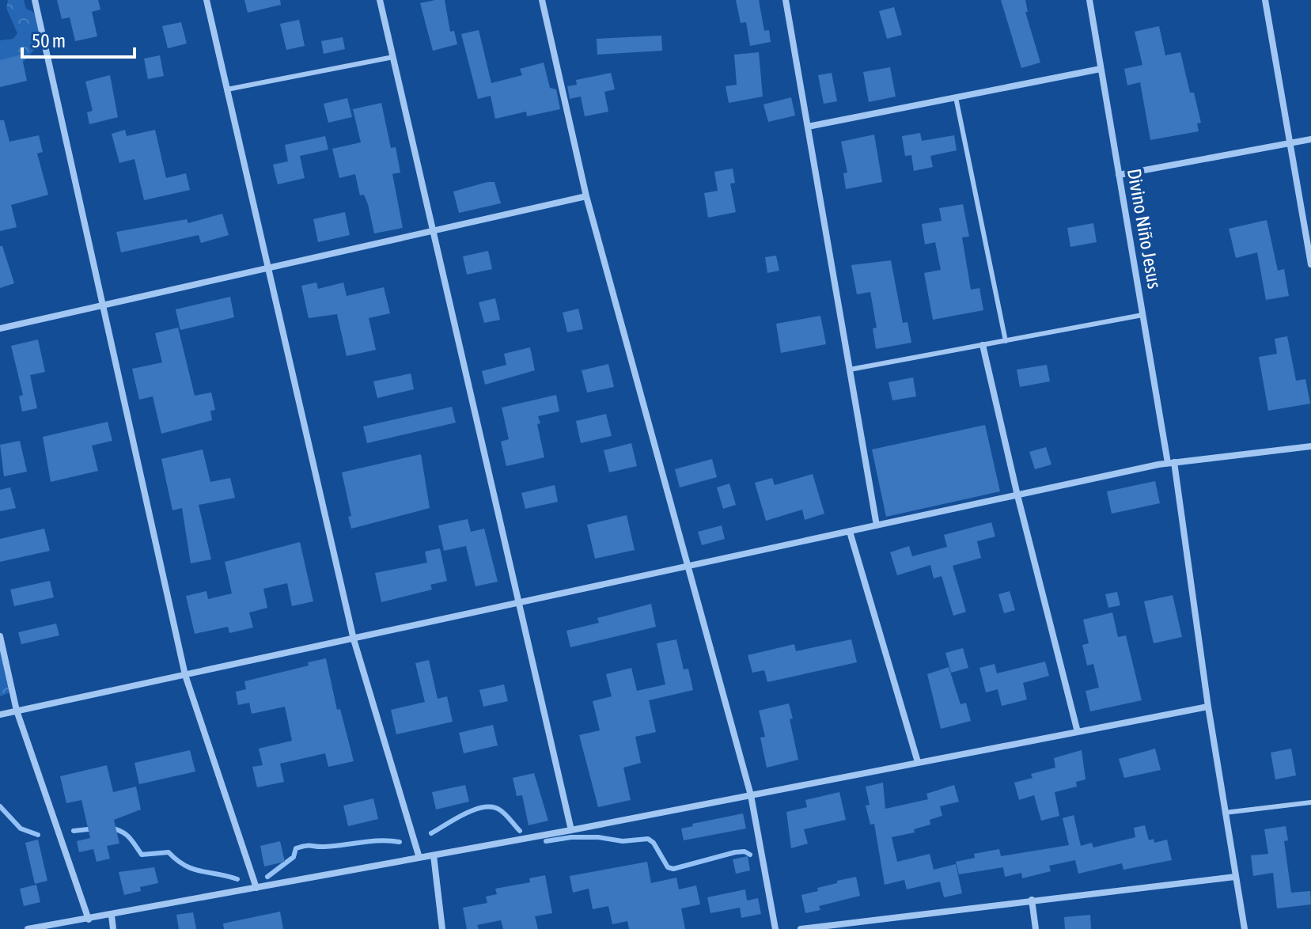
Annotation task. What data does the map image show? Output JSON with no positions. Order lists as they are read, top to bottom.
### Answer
{
  "streets": {
    "street": ["Divino Niño Jesus"]
  },
  "scale_bar": "50 m"
}
